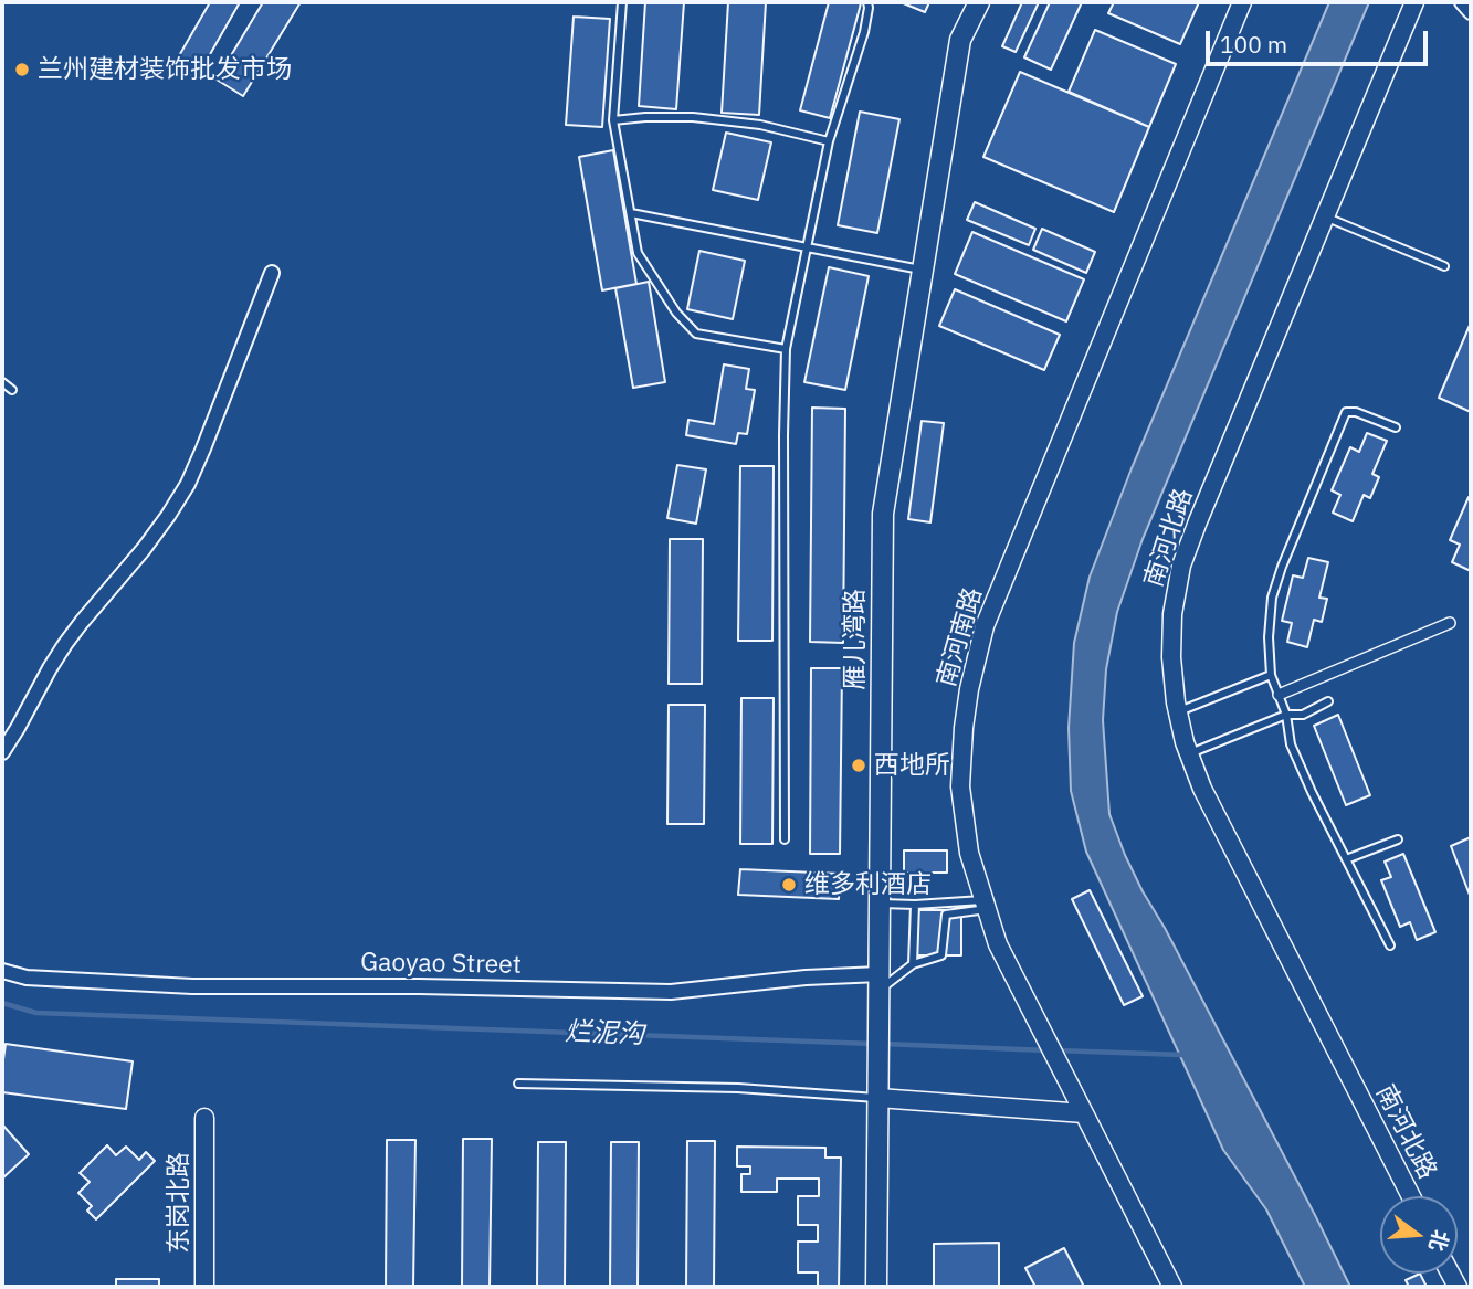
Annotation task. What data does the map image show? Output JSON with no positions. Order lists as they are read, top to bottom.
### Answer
{
  "streets": {
    "main road": ["雁儿湾路"],
    "street": [
      "南河北路",
      "南河南路",
      "Gaoyao Street",
      "东岗北路"
    ]
  },
  "crossings": [
    ["雁儿湾路", "Gaoyao Street"]
  ],
  "water": ["烂泥沟"],
  "places": ["兰州建材装饰批发市场", "西地所", "维多利酒店"],
  "scale_bar": "100 m",
  "north": "right"
}
